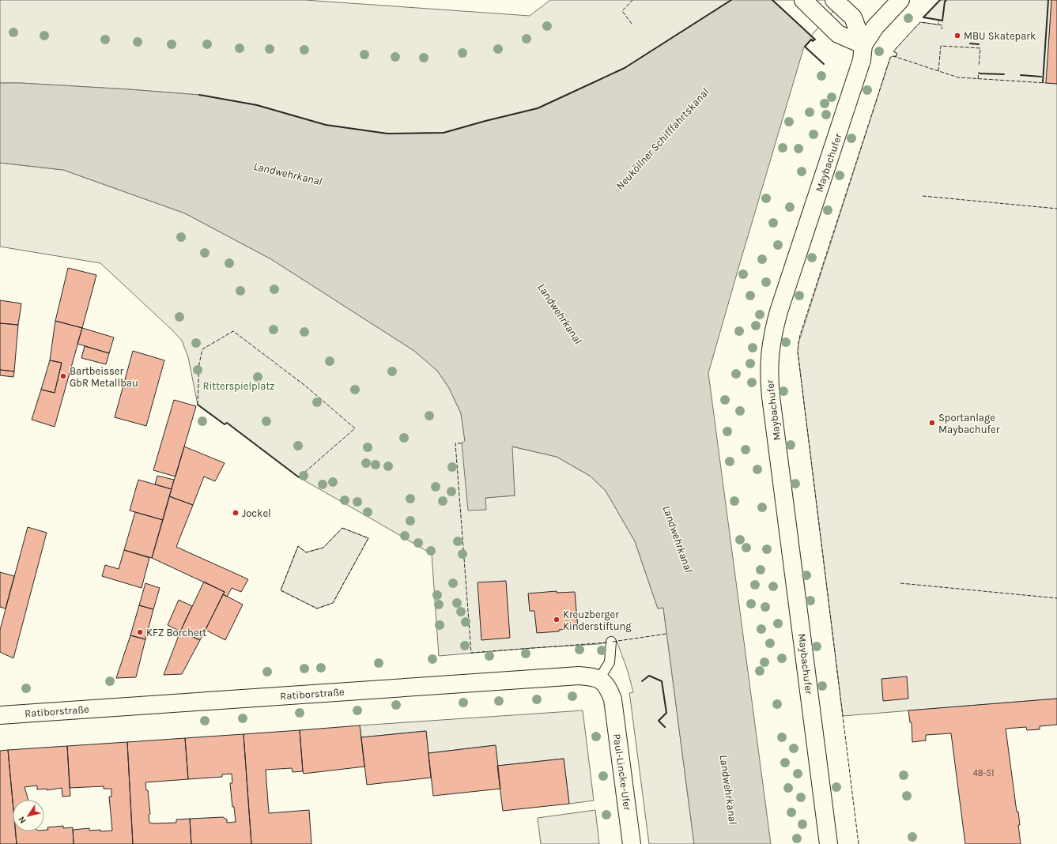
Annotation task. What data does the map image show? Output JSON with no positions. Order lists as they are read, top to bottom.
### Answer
{
  "streets": {
    "street": ["Maybachufer", "Ratiborstraße", "Paul-Lincke-Ufer"]
  },
  "crossings": [
    ["Ratiborstraße", "Paul-Lincke-Ufer"]
  ],
  "water": ["Neuköllner Schifffahrtskanal", "Landwehrkanal"],
  "parks": ["Ritterspielplatz"],
  "places": [
    "MBU Skatepark",
    "Bartbeisser GbR Metallbau",
    "Sportanlage Maybachufer",
    "Jockel",
    "Kreuzberger Kinderstiftung",
    "KFZ Borchert"
  ],
  "house_numbers": ["48-51"],
  "north": "bottom left"
}
